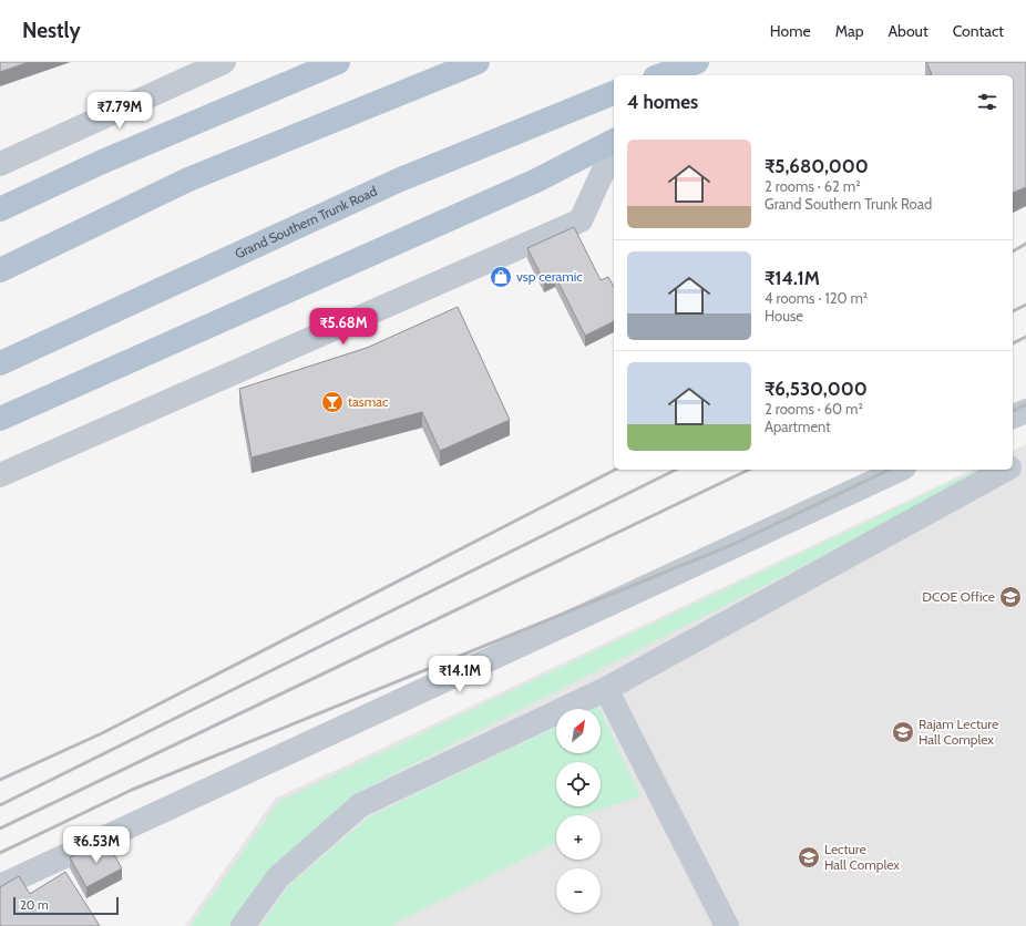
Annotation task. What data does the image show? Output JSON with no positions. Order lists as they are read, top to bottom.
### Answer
{
  "streets": {
    "main road": ["Grand Southern Trunk Road"]
  },
  "places": {
    "shop": ["vsp ceramic"],
    "bar": ["tasmac"],
    "school or university": ["DCOE Office", "Rajam Lecture Hall Complex", "Lecture Hall Complex"]
  },
  "scale_bar": "20 m",
  "north": "top right",
  "page": {
    "header": "Nestly",
    "nav": [
      "Home",
      "Map",
      "About",
      "Contact"
    ],
    "heading": "4 homes",
    "price": [
      "₹7.79M",
      "₹5.68M",
      "₹14.1M",
      "₹6.53M"
    ],
    "list": [
      {
        "name": "₹5,680,000",
        "note": "2 rooms · 62 m² · Grand Southern Trunk Road"
      },
      {
        "name": "₹14.1M",
        "note": "4 rooms · 120 m² · House"
      },
      {
        "name": "₹6,530,000",
        "note": "2 rooms · 60 m² · Apartment"
      }
    ],
    "map_buttons": ["+", "−"],
    "scale": "20 m"
  }
}
